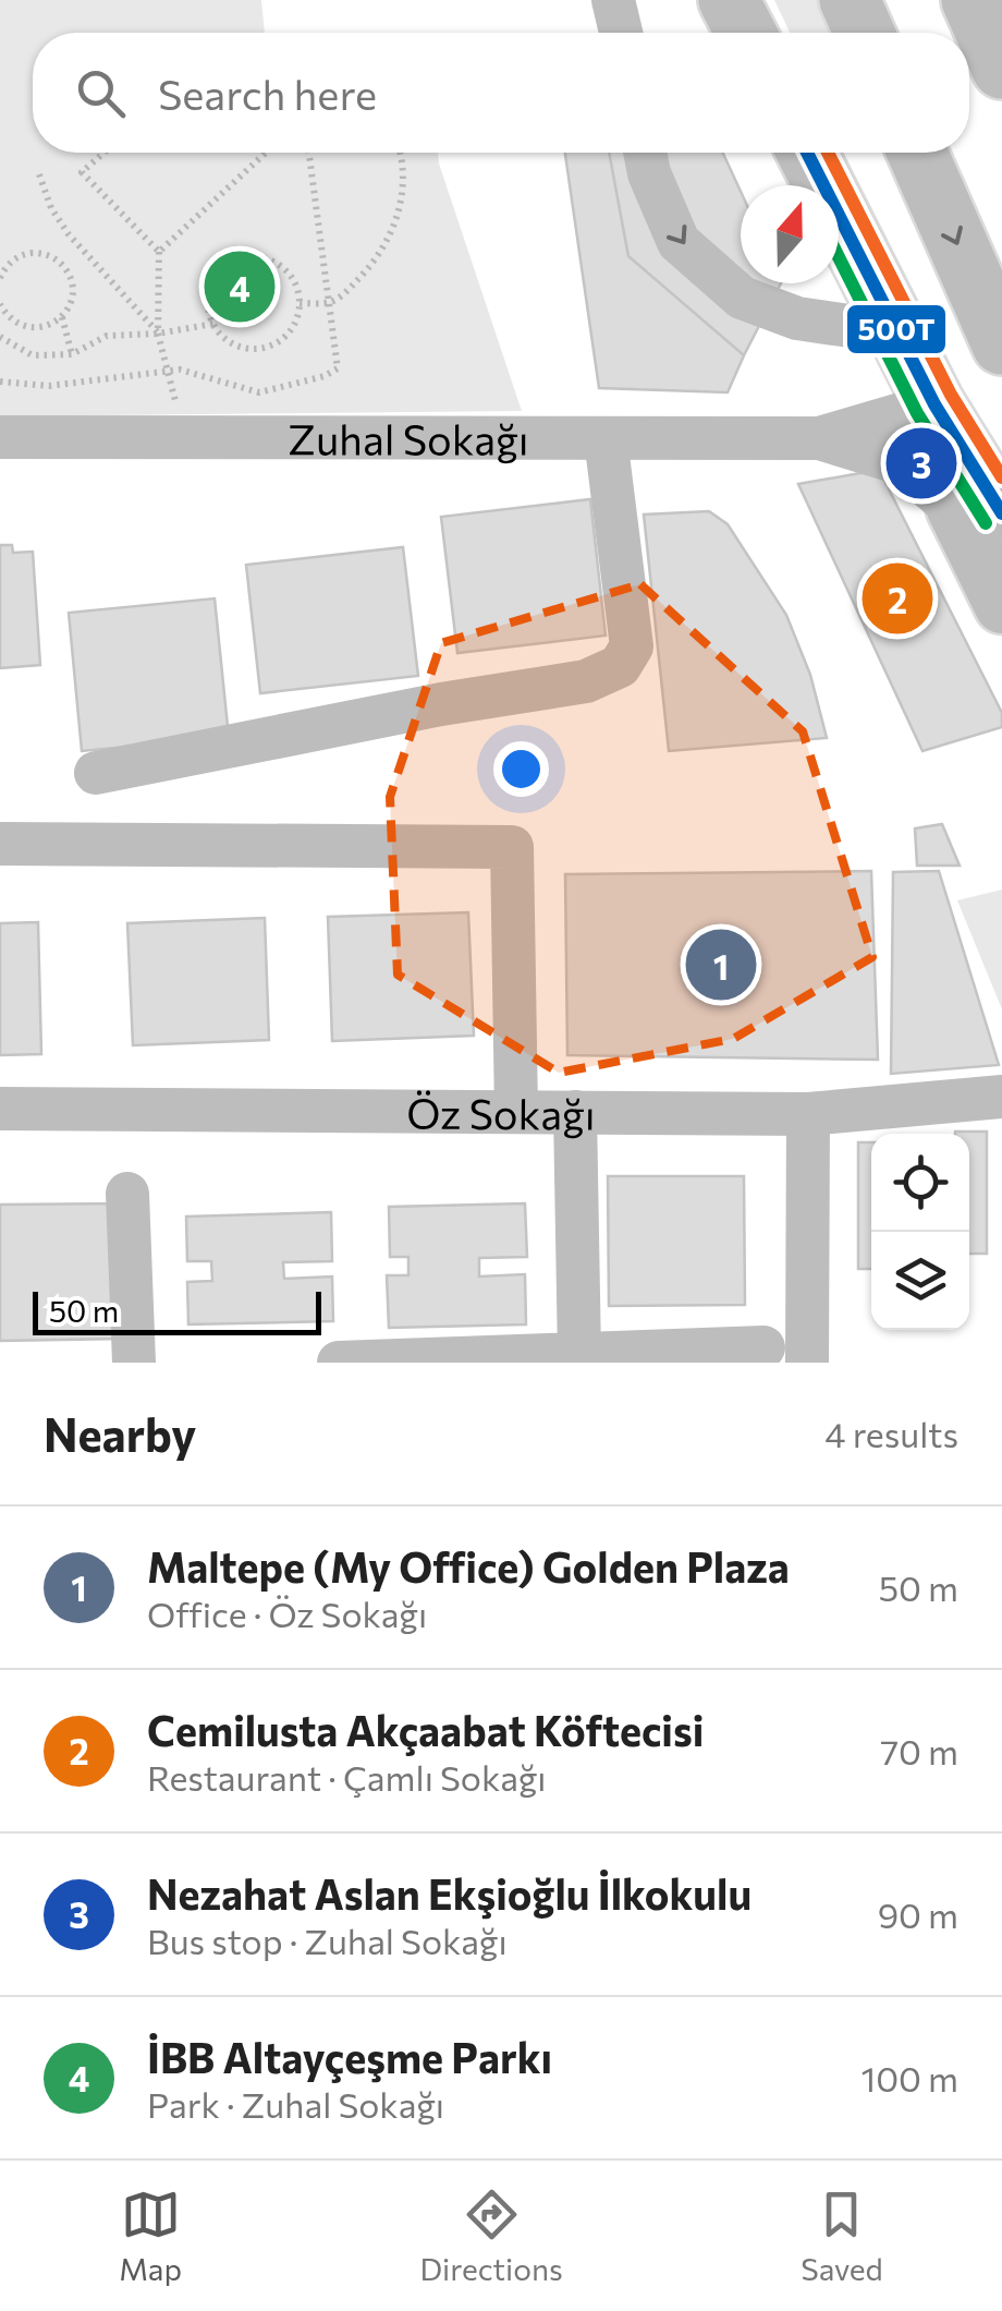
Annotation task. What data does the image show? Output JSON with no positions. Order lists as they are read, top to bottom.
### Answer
{
  "streets": {
    "street": ["Zuhal Sokağı", "Öz Sokağı"]
  },
  "lines": ["transit line 500T"],
  "scale_bar": "50 m",
  "north": "top",
  "page": {
    "search": "Search here",
    "pins": [
      "4",
      "3",
      "2",
      "1"
    ],
    "scale": "50 m",
    "heading": ["Nearby", "4 results"],
    "list": [
      {
        "mark": "1",
        "name": "Maltepe (My Office) Golden Plaza",
        "note": "Office · Öz Sokağı",
        "value": "50 m"
      },
      {
        "mark": "2",
        "name": "Cemilusta Akçaabat Köftecisi",
        "note": "Restaurant · Çamlı Sokağı",
        "value": "70 m"
      },
      {
        "mark": "3",
        "name": "Nezahat Aslan Ekşioğlu İlkokulu",
        "note": "Bus stop · Zuhal Sokağı",
        "value": "90 m"
      },
      {
        "mark": "4",
        "name": "İBB Altayçeşme Parkı",
        "note": "Park · Zuhal Sokağı",
        "value": "100 m"
      }
    ],
    "nav": ["Map", "Directions", "Saved"]
  }
}
